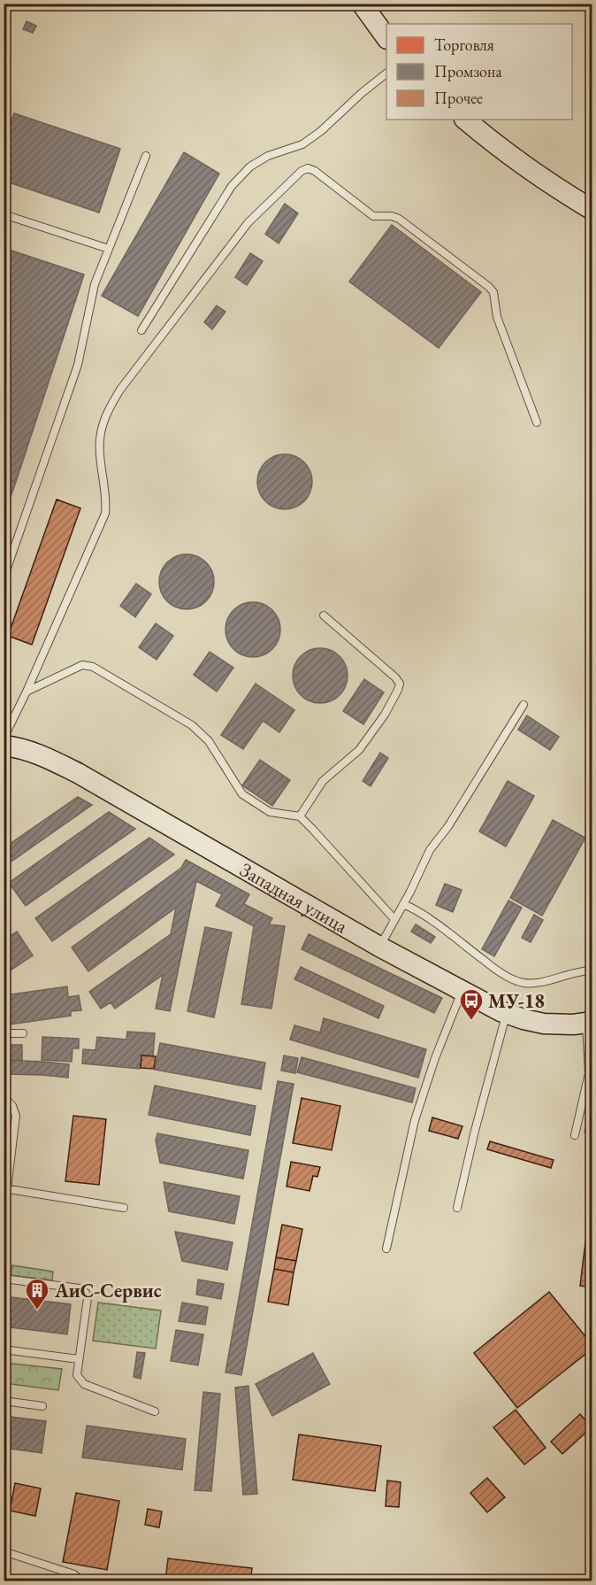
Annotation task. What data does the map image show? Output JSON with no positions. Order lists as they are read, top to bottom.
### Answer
{
  "streets": {
    "street": ["Западная улица"]
  },
  "places": {
    "bus stop": ["МУ-18"],
    "building": ["АиС-Сервис"]
  },
  "legend": ["Торговля", "Промзона", "Прочее"]
}
